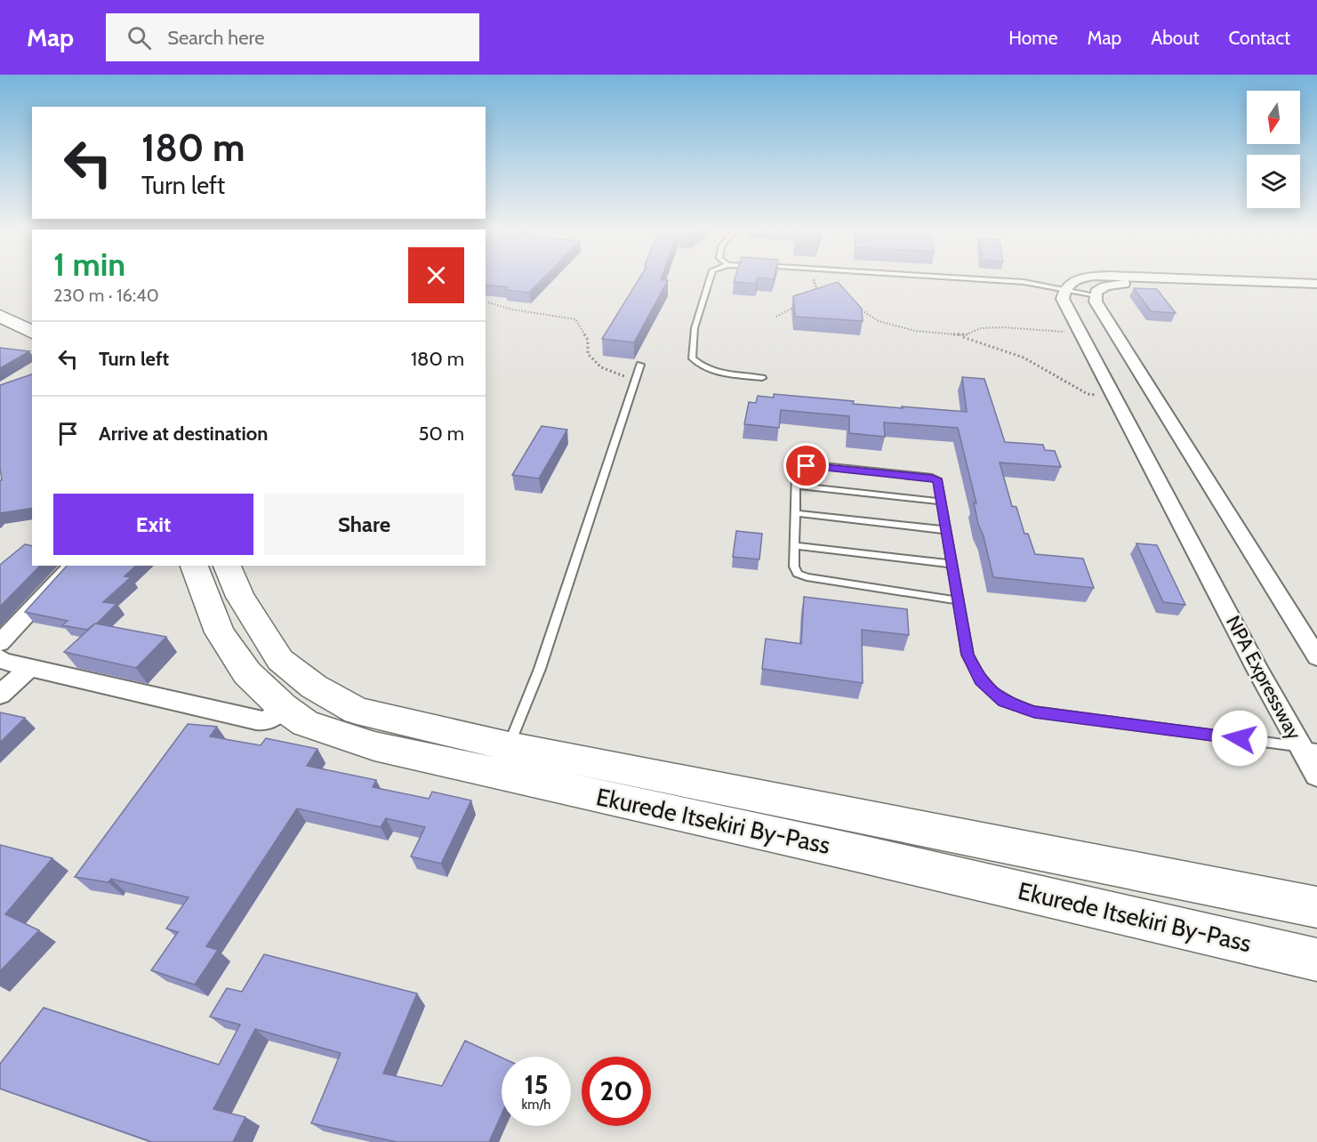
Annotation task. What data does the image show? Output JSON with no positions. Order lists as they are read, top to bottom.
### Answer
{
  "streets": {
    "main road": ["Ekurede Itsekiri By-Pass"],
    "street": ["NPA Expressway"]
  },
  "north": "bottom",
  "page": {
    "header": "Map",
    "search": "Search here",
    "nav": [
      "Home",
      "Map",
      "About",
      "Contact"
    ],
    "turn": ["180 m", "Turn left"],
    "heading": ["1 min", "230 m · 16:40"],
    "list": [
      {
        "name": "Turn left",
        "value": "180 m"
      },
      {
        "name": "Arrive at destination",
        "value": "50 m"
      }
    ],
    "buttons": ["Exit", "Share"],
    "speed": "15 km/h",
    "limit": "20"
  }
}
